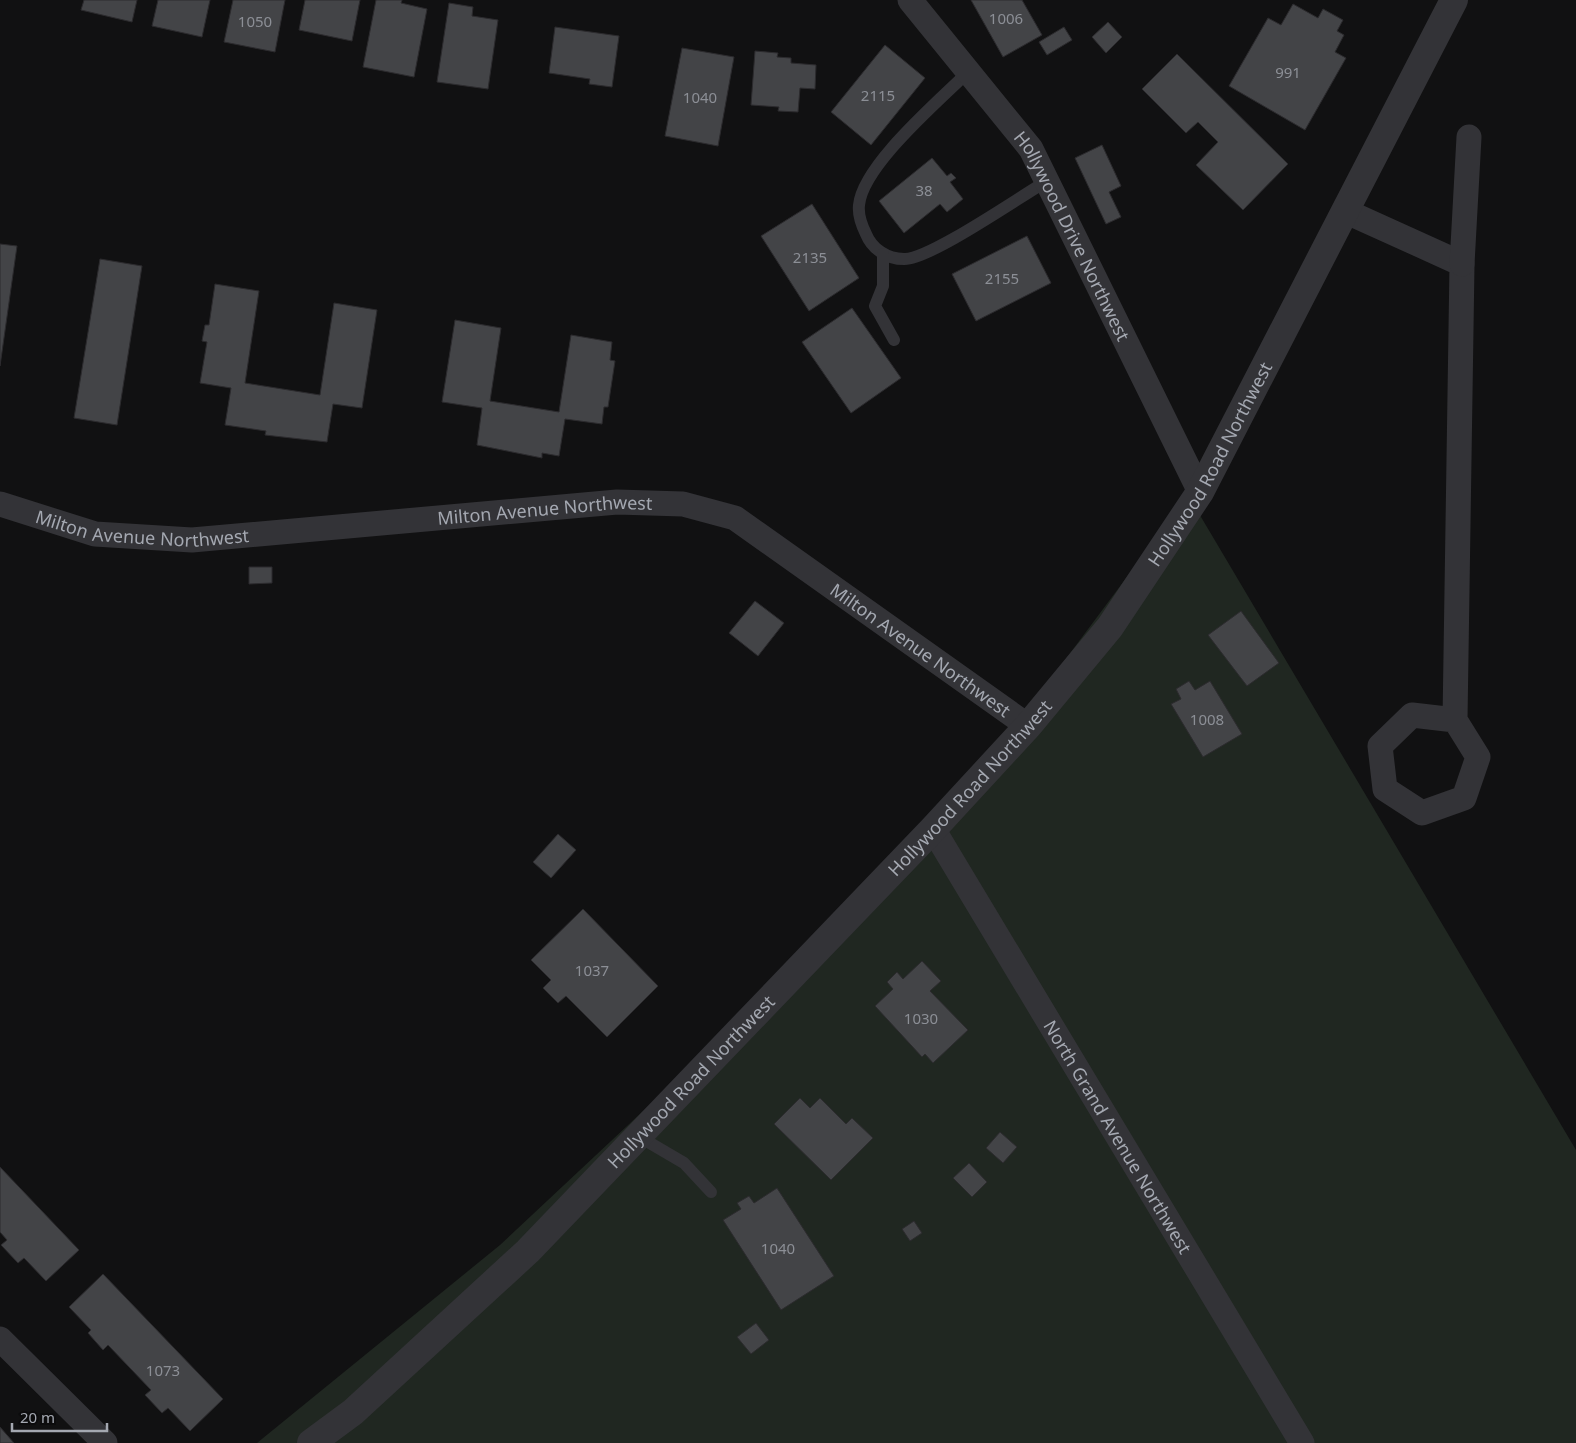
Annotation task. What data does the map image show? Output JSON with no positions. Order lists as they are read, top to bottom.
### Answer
{
  "streets": {
    "street": [
      "Hollywood Drive Northwest",
      "Hollywood Road Northwest",
      "Milton Avenue Northwest",
      "North Grand Avenue Northwest"
    ]
  },
  "crossings": [
    ["Hollywood Drive Northwest", "Hollywood Road Northwest"],
    ["Hollywood Road Northwest", "Milton Avenue Northwest"],
    ["Hollywood Road Northwest", "North Grand Avenue Northwest"]
  ],
  "house_numbers": [
    "1006",
    "1050",
    "991",
    "2115",
    "1040",
    "38",
    "2135",
    "2155",
    "1008",
    "1037",
    "1030",
    "1040",
    "1073"
  ],
  "scale_bar": "20 m"
}
